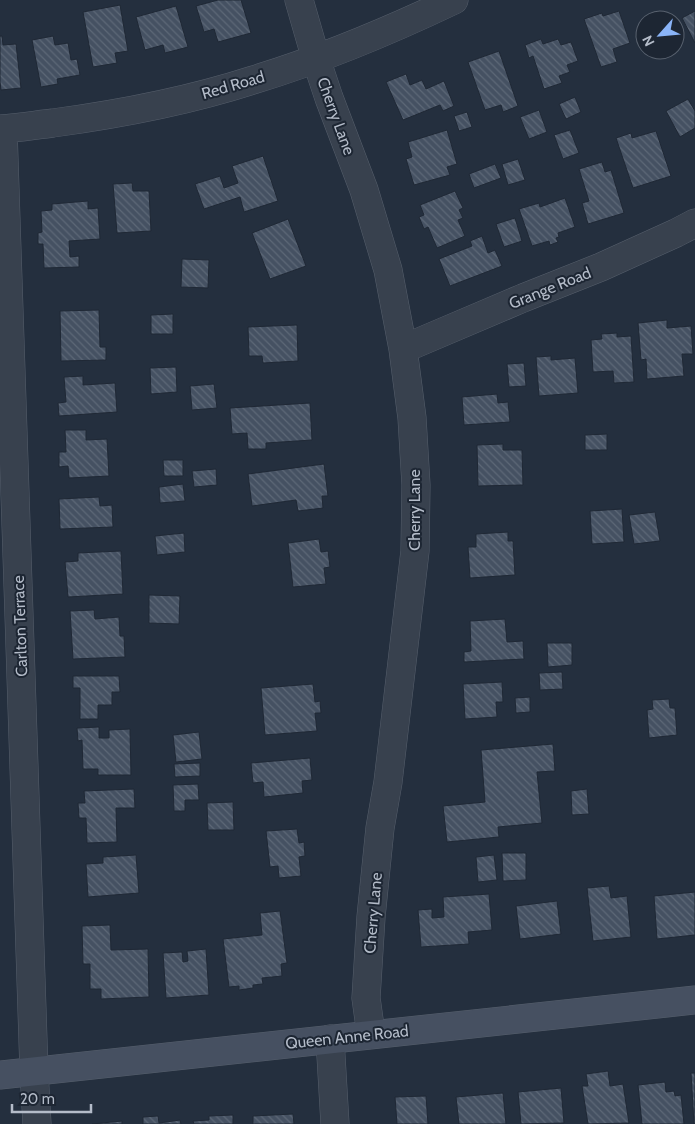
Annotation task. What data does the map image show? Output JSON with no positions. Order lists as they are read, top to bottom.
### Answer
{
  "streets": {
    "street": [
      "Red Road",
      "Cherry Lane",
      "Grange Road",
      "Carlton Terrace",
      "Queen Anne Road"
    ]
  },
  "crossings": [
    ["Red Road", "Cherry Lane"],
    ["Red Road", "Carlton Terrace"],
    ["Cherry Lane", "Grange Road"],
    ["Cherry Lane", "Queen Anne Road"],
    ["Carlton Terrace", "Queen Anne Road"]
  ],
  "scale_bar": "20 m",
  "north": "bottom left"
}
